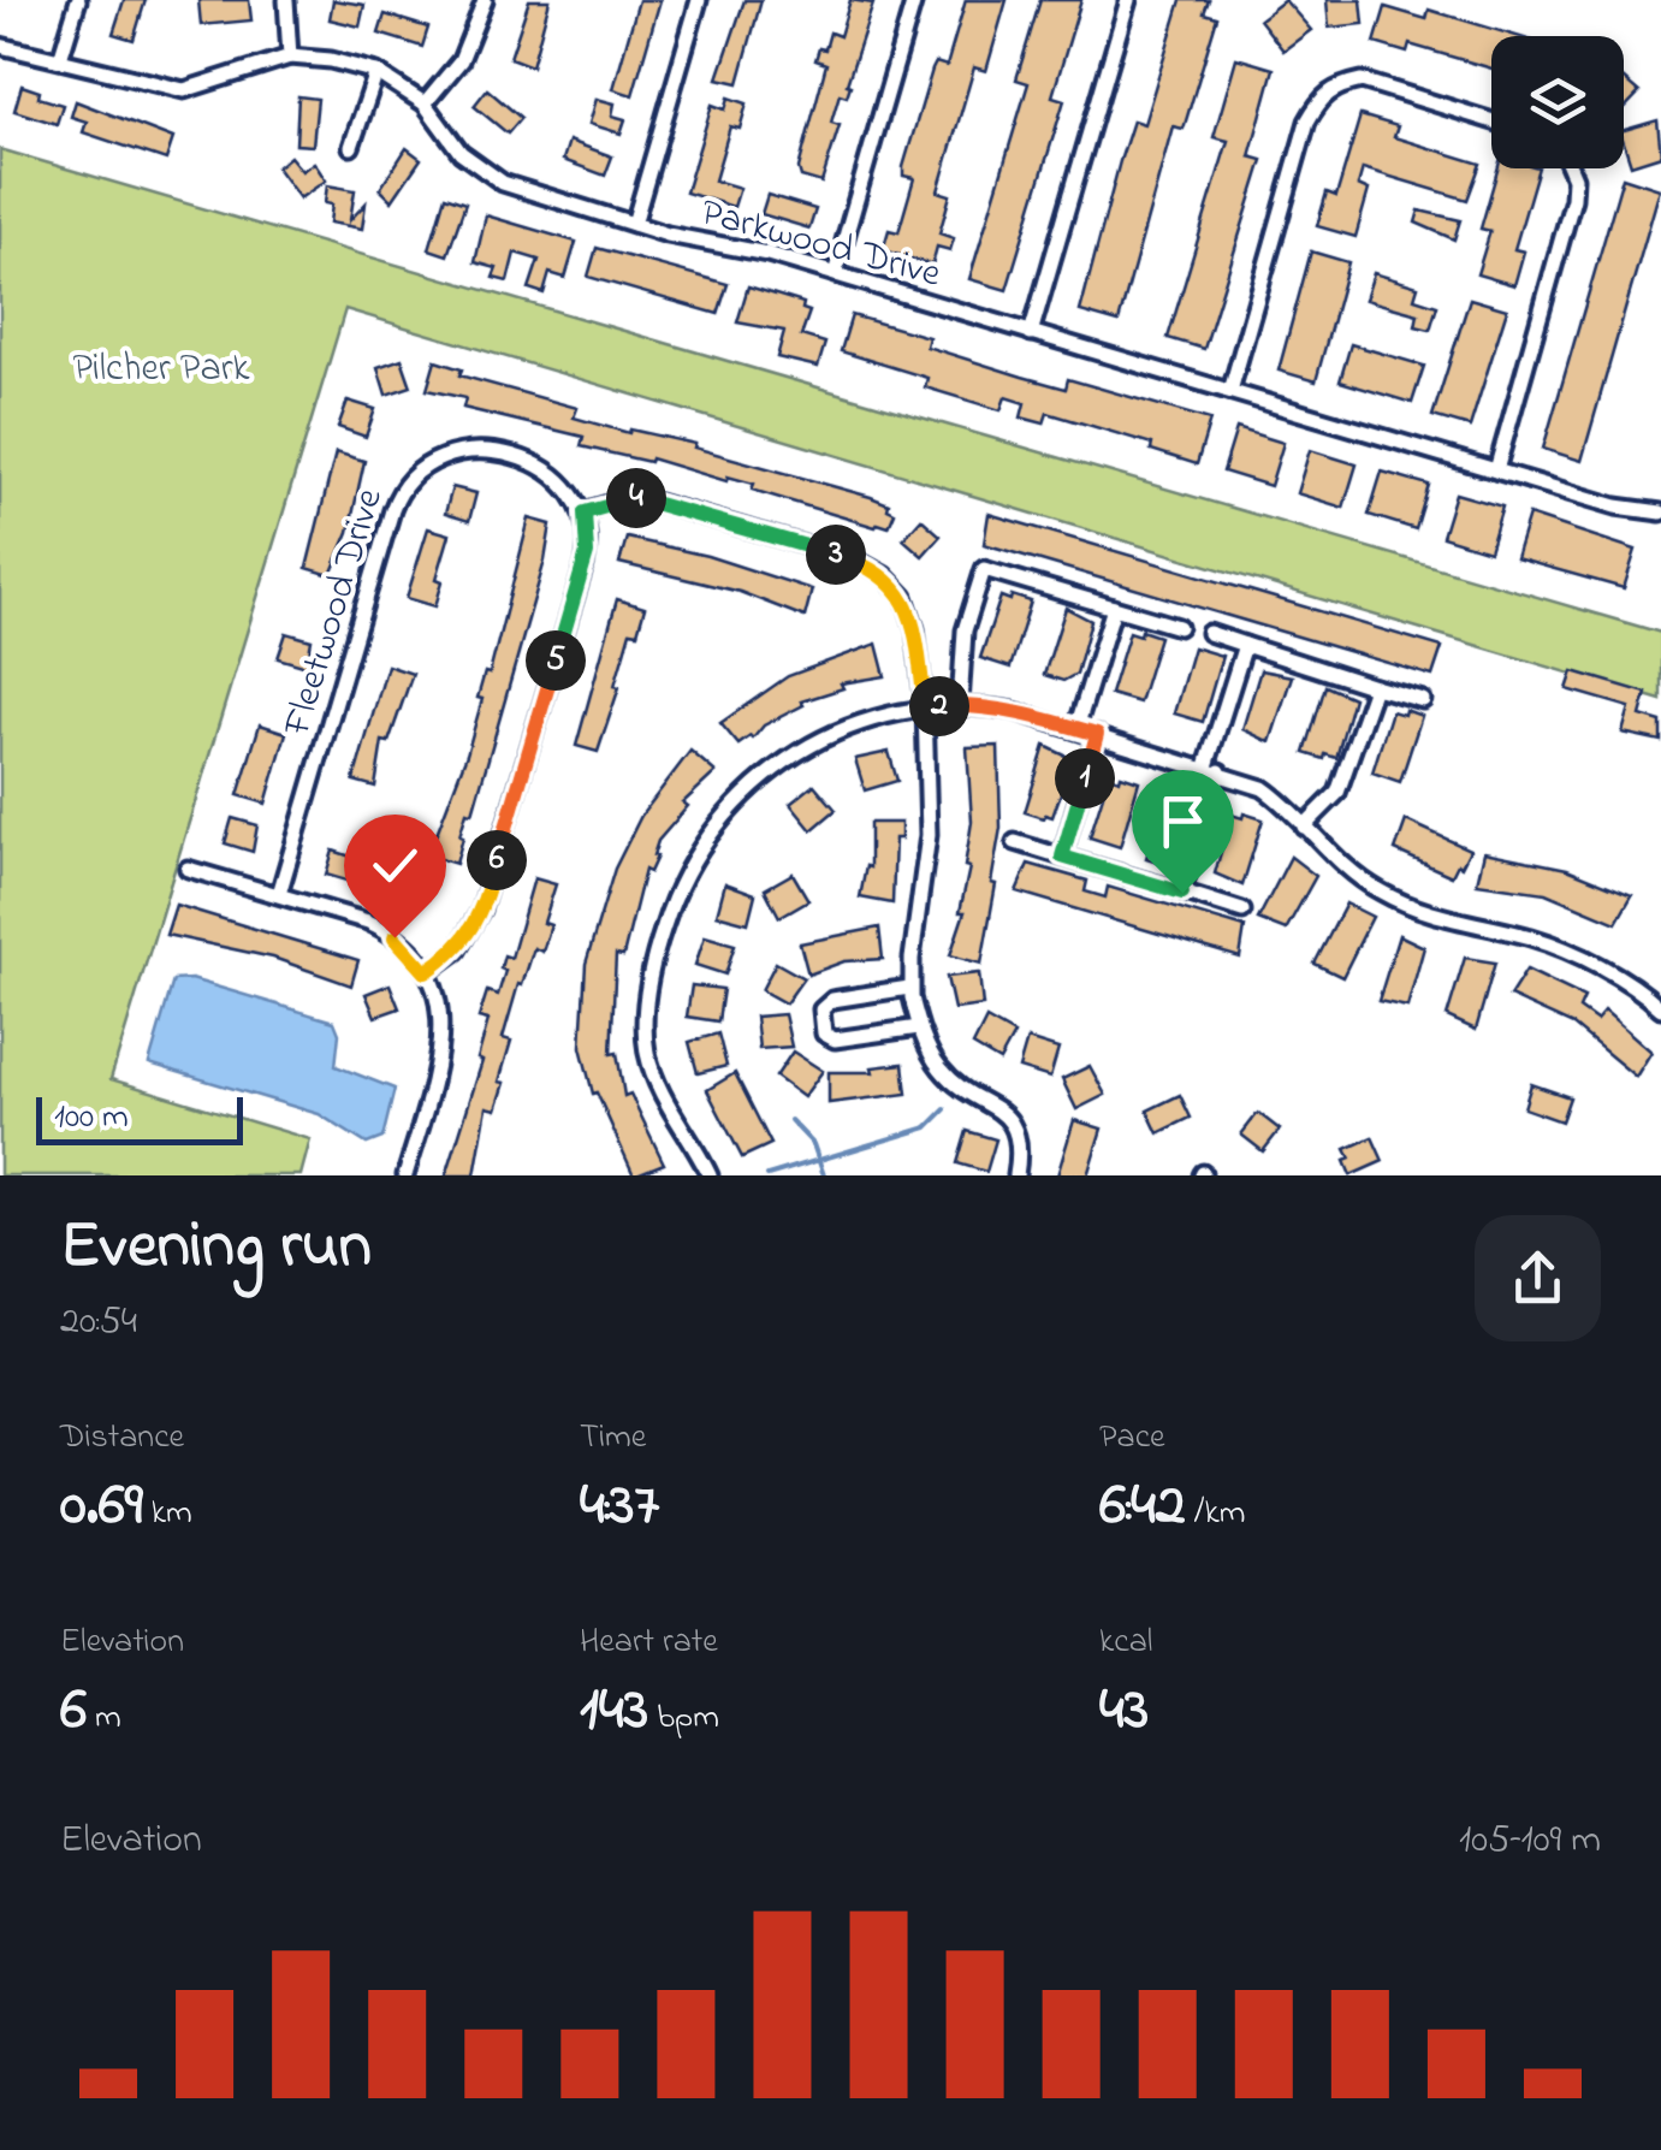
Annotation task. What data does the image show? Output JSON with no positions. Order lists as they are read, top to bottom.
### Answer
{
  "streets": {
    "street": ["Parkwood Drive", "Fleetwood Drive"]
  },
  "parks": ["Pilcher Park"],
  "scale_bar": "100 m",
  "page": {
    "pins": [
      "4",
      "3",
      "5",
      "2",
      "1",
      "6"
    ],
    "scale": "100 m",
    "heading": ["Evening run", "20:54"],
    "stats": [
      ["Distance", "0.69 km"],
      ["Time", "4:37"],
      ["Pace", "6:42 /km"],
      ["Elevation", "6 m"],
      ["Heart rate", "143 bpm"],
      ["kcal", "43"]
    ],
    "chart": ["Elevation", "105–109 m"]
  }
}
